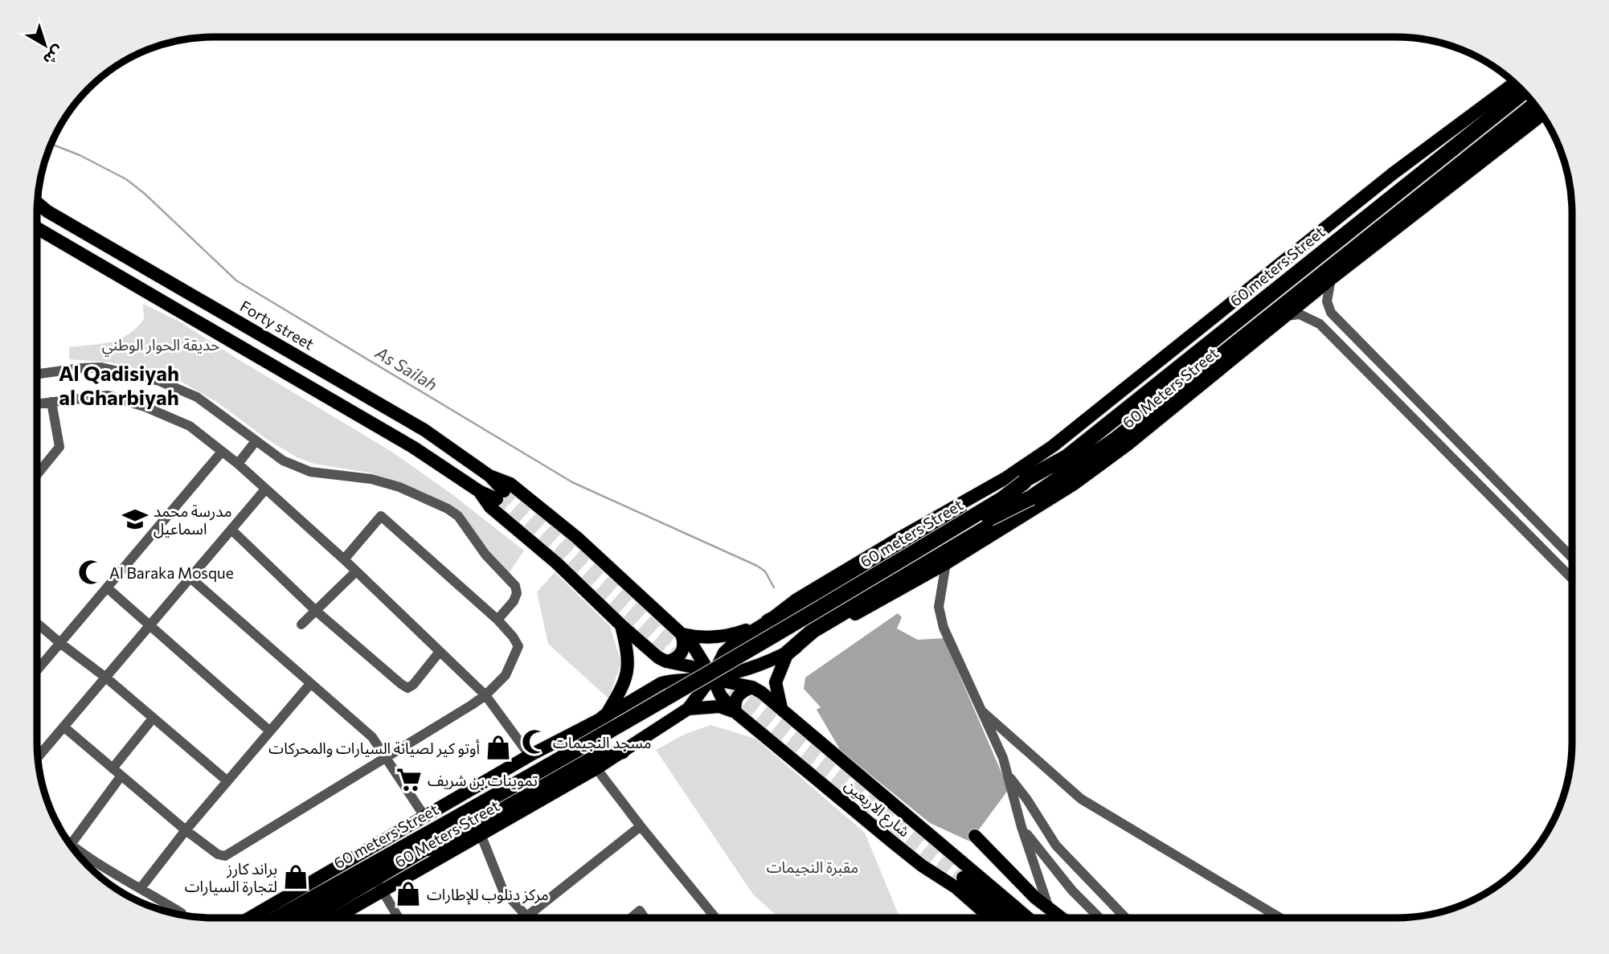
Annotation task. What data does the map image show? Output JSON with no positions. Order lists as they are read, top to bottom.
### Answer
{
  "streets": {
    "highway": ["60 meters Street"],
    "main road": ["Forty street", "60 Meters Street", "شارع الاربعين"]
  },
  "crossings": [
    ["60 meters Street", "60 Meters Street"]
  ],
  "districts": ["Al Qadisiyah al Gharbiyah"],
  "water": ["As Sailah"],
  "parks": ["حديقة الحوار الوطني", "مقبرة النجيمات"],
  "places": {
    "school or university": ["مدرسة محمد اسماعيل"],
    "mosque": ["Al Baraka Mosque", "مسجد النجيمات"],
    "shop": ["أوتو كير لصيانة السيارات والمحركات", "براند كارز لتجارة السيارات", "مركز دنلوب للإطارات"],
    "supermarket": ["تموينات بن شريف"]
  },
  "north": "bottom right"
}
